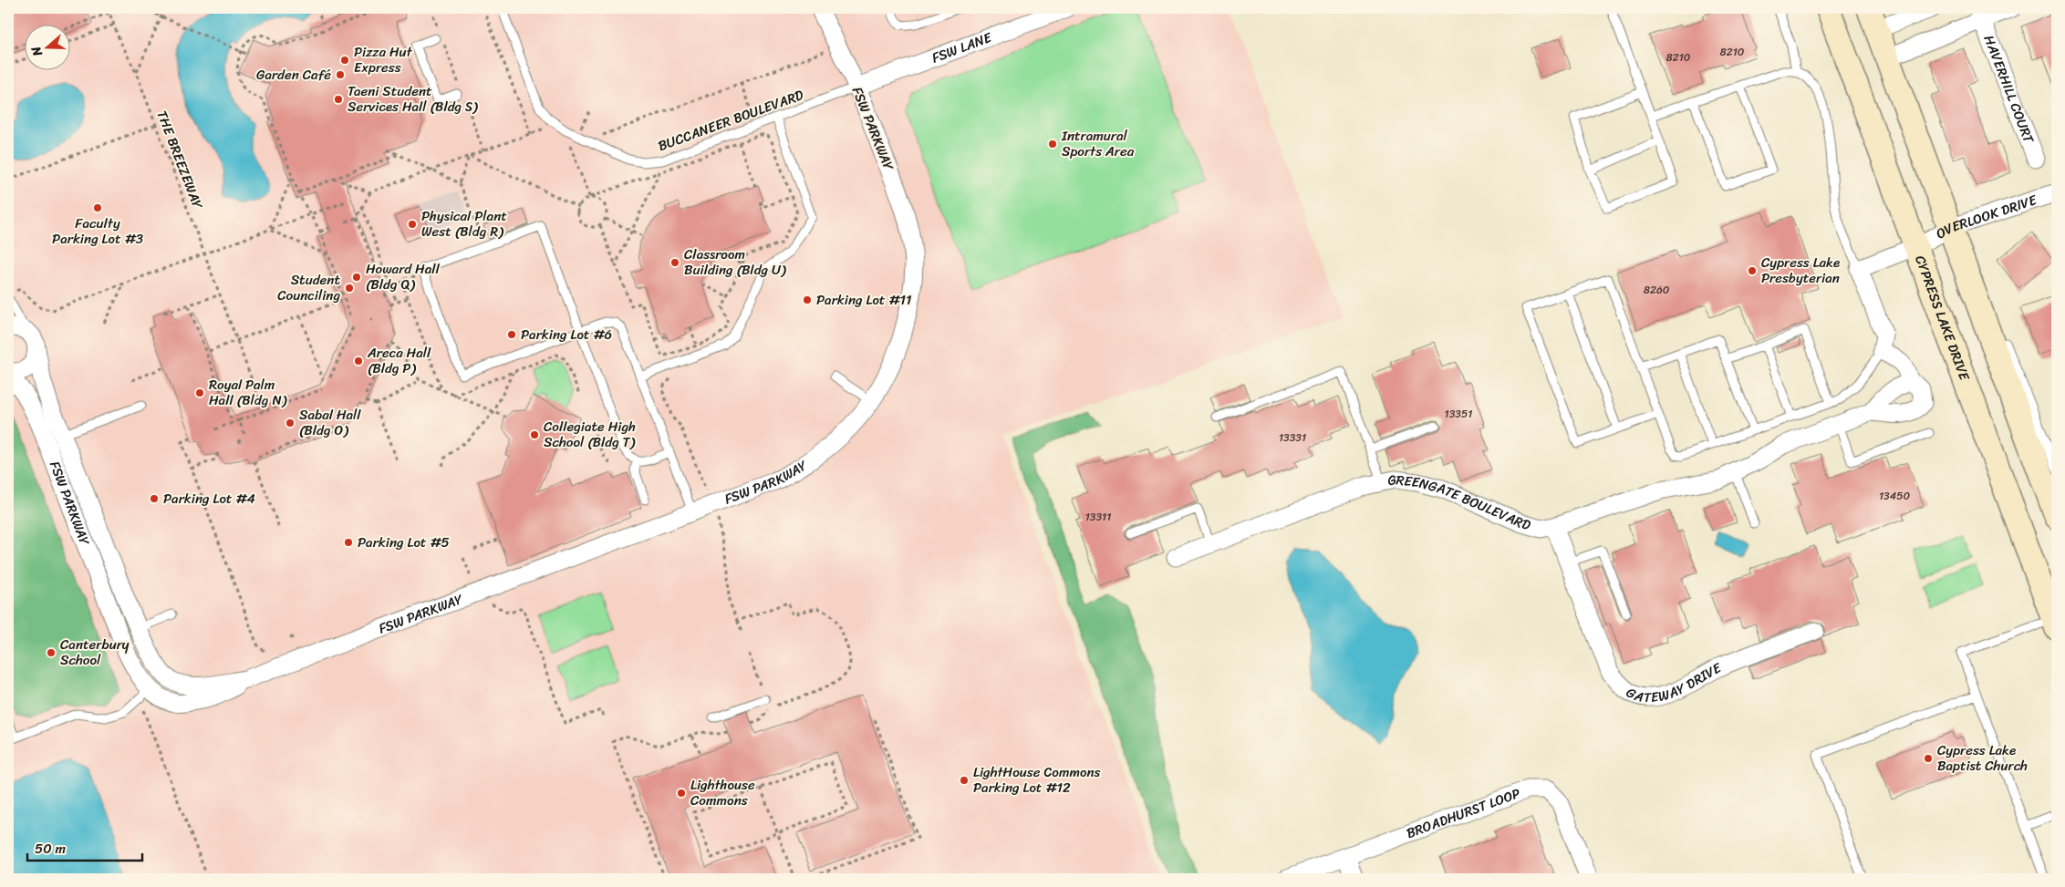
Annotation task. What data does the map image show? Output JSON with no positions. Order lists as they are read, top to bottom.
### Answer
{
  "streets": {
    "main road": ["CYPRESS LAKE DRIVE"],
    "street": [
      "FSW LANE",
      "HAVERHILL COURT",
      "FSW PARKWAY",
      "OVERLOOK DRIVE",
      "GREENGATE BOULEVARD",
      "GATEWAY DRIVE",
      "BROADHURST LOOP"
    ],
    "lane": ["BUCCANEER BOULEVARD"],
    "path": ["THE BREEZEWAY"]
  },
  "crossings": [
    ["FSW LANE", "BUCCANEER BOULEVARD"],
    ["FSW LANE", "FSW PARKWAY"],
    ["BUCCANEER BOULEVARD", "FSW PARKWAY"],
    ["OVERLOOK DRIVE", "CYPRESS LAKE DRIVE"],
    ["GREENGATE BOULEVARD", "GATEWAY DRIVE"]
  ],
  "places": [
    "Pizza Hut Express",
    "Garden Café",
    "Taeni Student Services Hall (Bldg S)",
    "Intramural Sports Area",
    "Faculty Parking Lot #3",
    "Physical Plant West (Bldg R)",
    "Classroom Building (Bldg U)",
    "Cypress Lake Presbyterian",
    "Howard Hall (Bldg Q)",
    "Student Counciling",
    "Parking Lot #11",
    "Parking Lot #6",
    "Areca Hall (Bldg P)",
    "Royal Palm Hall (Bldg N)",
    "Sabal Hall (Bldg O)",
    "Collegiate High School (Bldg T)",
    "Parking Lot #4",
    "Parking Lot #5",
    "Canterbury School",
    "Cypress Lake Baptist Church",
    "LightHouse Commons Parking Lot #12",
    "Lighthouse Commons"
  ],
  "house_numbers": [
    "8210",
    "8210",
    "8260",
    "13351",
    "13331",
    "13450",
    "13311"
  ],
  "scale_bar": "50 m",
  "north": "left"
}
